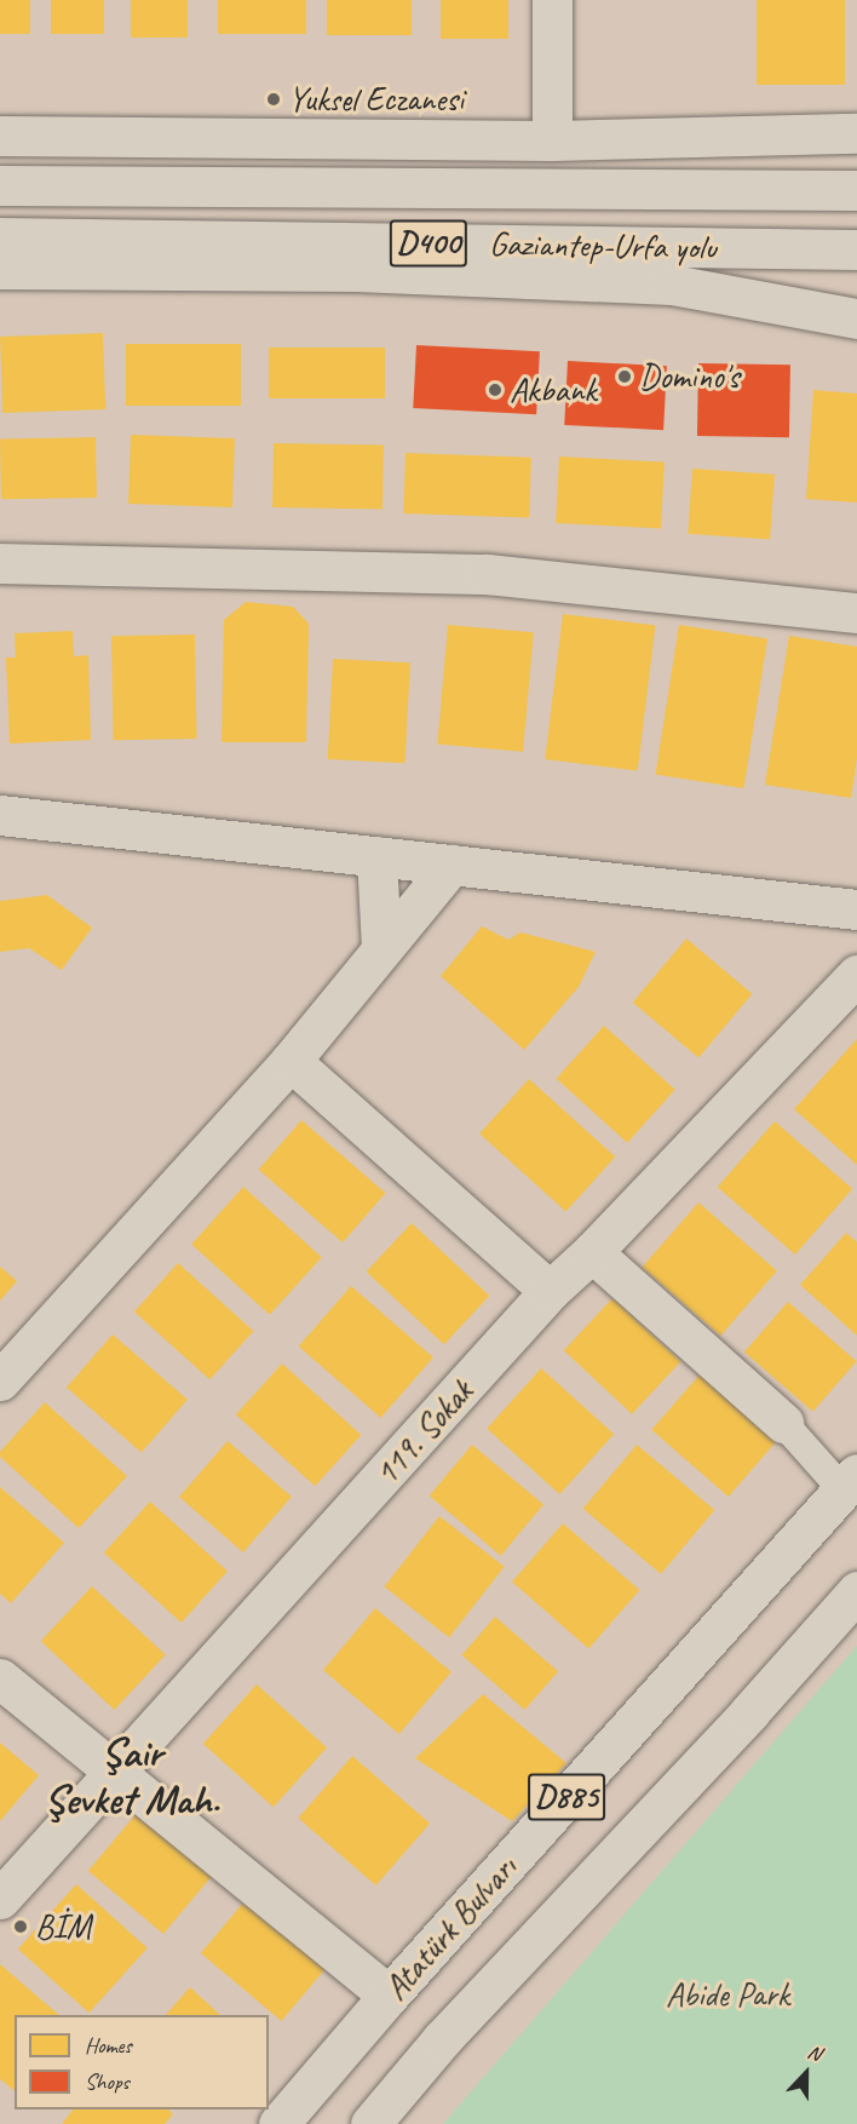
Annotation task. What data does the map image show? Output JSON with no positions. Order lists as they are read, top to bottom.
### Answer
{
  "streets": {
    "main road": [
      "D400",
      "Gaziantep-Urfa yolu",
      "119. Sokak",
      "D885",
      "Atatürk Bulvarı"
    ]
  },
  "districts": ["Şair Şevket Mah."],
  "parks": ["Abide Park"],
  "places": [
    "Yuksel Eczanesi",
    "Domino's",
    "Akbank",
    "BİM"
  ],
  "legend": ["Homes", "Shops"],
  "north": "top"
}
